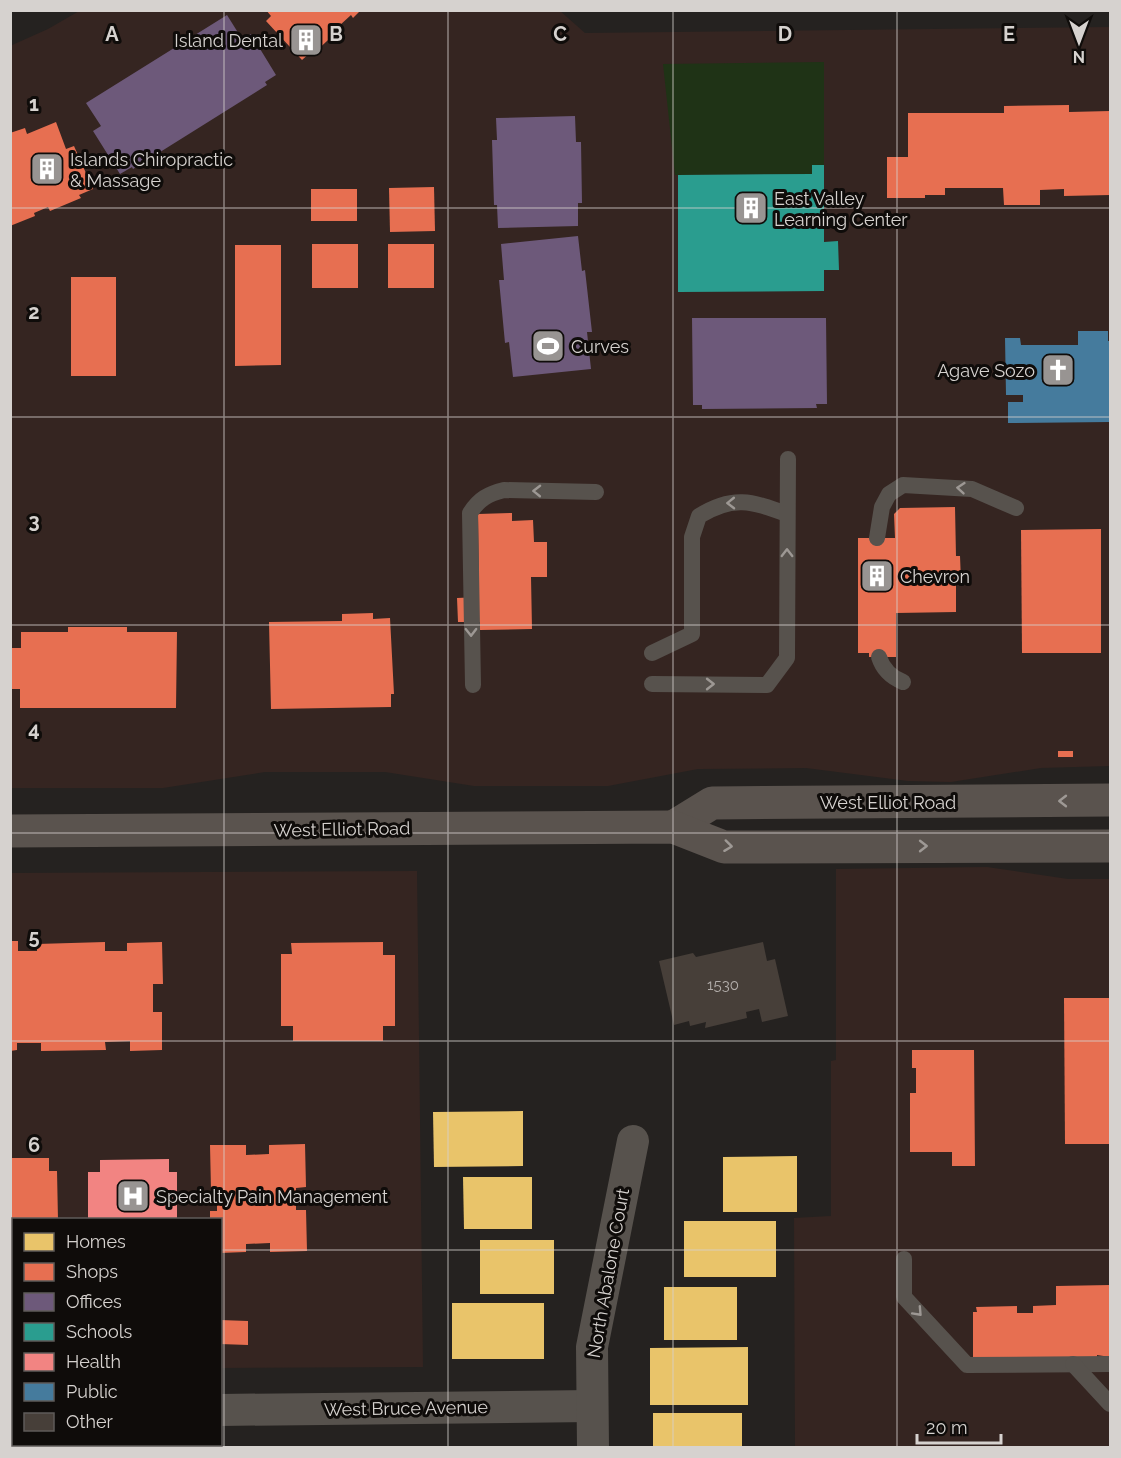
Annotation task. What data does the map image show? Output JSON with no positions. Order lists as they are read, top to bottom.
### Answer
{
  "streets": {
    "main road": ["West Elliot Road"],
    "street": ["North Abalone Court", "West Bruce Avenue"]
  },
  "crossings": [
    ["North Abalone Court", "West Bruce Avenue"]
  ],
  "places": {
    "building": [
      "Island Dental",
      "Islands Chiropractic & Massage",
      "East Valley Learning Center",
      "Chevron"
    ],
    "sports": ["Curves"],
    "church": ["Agave Sozo"],
    "hospital": ["Specialty Pain Management"]
  },
  "house_numbers": ["1530"],
  "legend": [
    "Homes",
    "Shops",
    "Offices",
    "Schools",
    "Health",
    "Public",
    "Other"
  ],
  "scale_bar": "20 m",
  "north": "bottom",
  "grid": {
    "columns": [
      "A",
      "B",
      "C",
      "D",
      "E"
    ],
    "rows": [
      "1",
      "2",
      "3",
      "4",
      "5",
      "6"
    ]
  }
}
